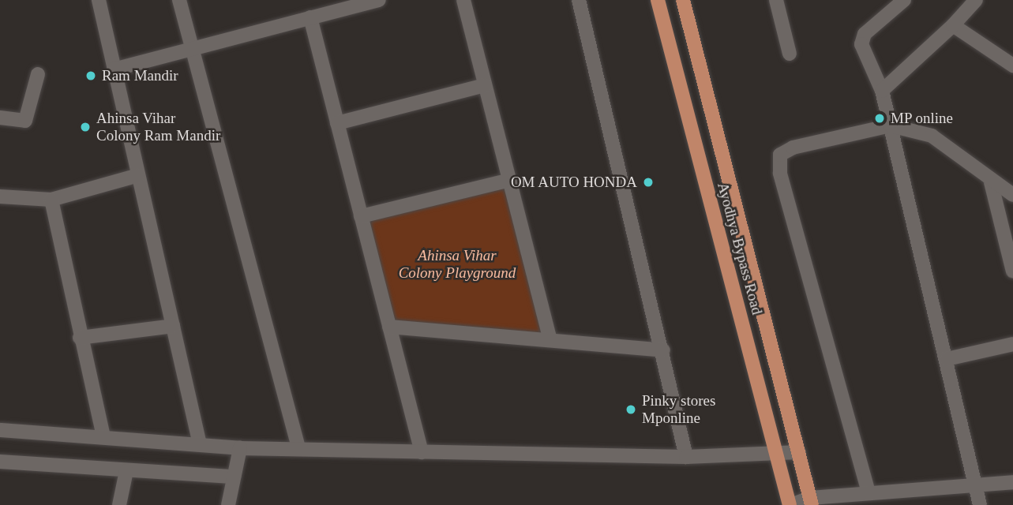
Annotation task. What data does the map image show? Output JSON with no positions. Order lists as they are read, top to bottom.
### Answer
{
  "streets": {
    "main road": ["Ayodhya Bypass Road"]
  },
  "parks": ["Ahinsa Vihar Colony Playground"],
  "places": [
    "Ram Mandir",
    "MP online",
    "Ahinsa Vihar Colony Ram Mandir",
    "OM AUTO HONDA",
    "Pinky stores Mponline"
  ]
}
